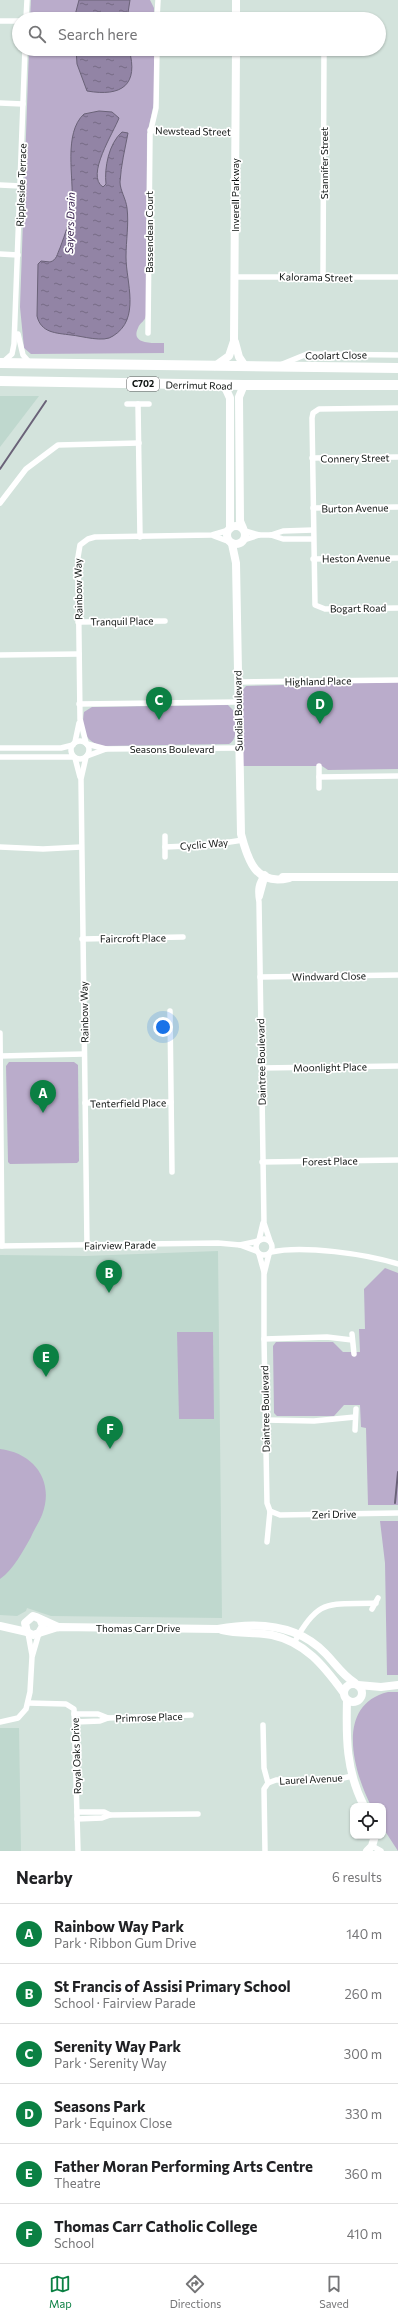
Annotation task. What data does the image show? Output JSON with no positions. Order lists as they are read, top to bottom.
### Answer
{
  "streets": {
    "highway": ["C702", "Derrimut Road"],
    "street": [
      "Newstead Street",
      "Stannifer Street",
      "Rippleside Terrace",
      "Inverell Parkway",
      "Bassendean Court",
      "Kalorama Street",
      "Coolart Close",
      "Connery Street",
      "Burton Avenue",
      "Heston Avenue",
      "Rainbow Way",
      "Bogart Road",
      "Tranquil Place",
      "Highland Place",
      "Sundial Boulevard",
      "Seasons Boulevard",
      "Cyclic Way",
      "Faircroft Place",
      "Windward Close",
      "Daintree Boulevard",
      "Moonlight Place",
      "Tenterfield Place",
      "Forest Place",
      "Fairview Parade",
      "Zeri Drive",
      "Thomas Carr Drive",
      "Primrose Place",
      "Royal Oaks Drive",
      "Laurel Avenue"
    ]
  },
  "crossings": [
    ["Newstead Street", "Inverell Parkway"],
    ["Newstead Street", "Bassendean Court"],
    ["Stannifer Street", "Kalorama Street"],
    ["Rippleside Terrace", "Derrimut Road"],
    ["Inverell Parkway", "Kalorama Street"],
    ["Inverell Parkway", "Derrimut Road"],
    ["Coolart Close", "Derrimut Road"],
    ["Heston Avenue", "Bogart Road"],
    ["Rainbow Way", "Tranquil Place"],
    ["Rainbow Way", "Sundial Boulevard"],
    ["Rainbow Way", "Seasons Boulevard"],
    ["Rainbow Way", "Faircroft Place"],
    ["Rainbow Way", "Tenterfield Place"],
    ["Rainbow Way", "Fairview Parade"],
    ["Highland Place", "Sundial Boulevard"],
    ["Sundial Boulevard", "Seasons Boulevard"],
    ["Sundial Boulevard", "Cyclic Way"],
    ["Sundial Boulevard", "Daintree Boulevard"],
    ["Windward Close", "Daintree Boulevard"],
    ["Daintree Boulevard", "Moonlight Place"],
    ["Daintree Boulevard", "Forest Place"],
    ["Daintree Boulevard", "Fairview Parade"],
    ["Daintree Boulevard", "Zeri Drive"],
    ["Primrose Place", "Royal Oaks Drive"]
  ],
  "water": ["Sayers Drain"],
  "page": {
    "search": "Search here",
    "pins": [
      "C",
      "D",
      "A",
      "B",
      "E",
      "F"
    ],
    "heading": ["Nearby", "6 results"],
    "list": [
      {
        "mark": "A",
        "name": "Rainbow Way Park",
        "note": "Park · Ribbon Gum Drive",
        "value": "140 m"
      },
      {
        "mark": "B",
        "name": "St Francis of Assisi Primary School",
        "note": "School · Fairview Parade",
        "value": "260 m"
      },
      {
        "mark": "C",
        "name": "Serenity Way Park",
        "note": "Park · Serenity Way",
        "value": "300 m"
      },
      {
        "mark": "D",
        "name": "Seasons Park",
        "note": "Park · Equinox Close",
        "value": "330 m"
      },
      {
        "mark": "E",
        "name": "Father Moran Performing Arts Centre",
        "note": "Theatre",
        "value": "360 m"
      },
      {
        "mark": "F",
        "name": "Thomas Carr Catholic College",
        "note": "School",
        "value": "410 m"
      }
    ],
    "nav": ["Map", "Directions", "Saved"]
  }
}
